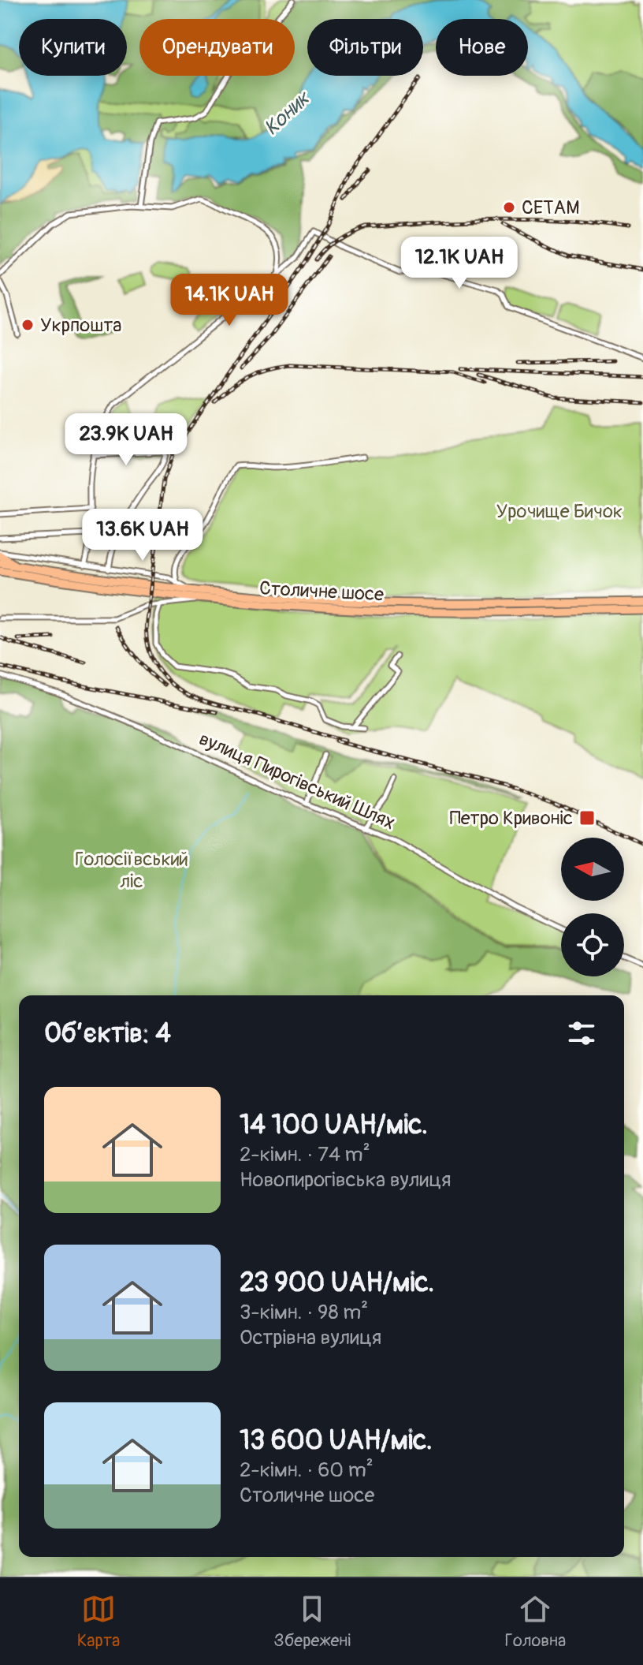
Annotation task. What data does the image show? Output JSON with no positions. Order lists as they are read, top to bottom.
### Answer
{
  "streets": {
    "highway": ["Столичне шосе"],
    "street": ["вулиця Пирогівський Шлях"]
  },
  "water": ["Коник"],
  "parks": ["Урочище Бичок", "Голосіївський ліс"],
  "places": {
    "other": ["СЕТАМ", "Укрпошта"],
    "transit": ["Петро Кривоніс"]
  },
  "north": "left",
  "page": {
    "chip": [
      "Купити",
      "Орендувати",
      "Фільтри",
      "Нове"
    ],
    "price": [
      "12.1K UAH",
      "14.1K UAH",
      "23.9K UAH",
      "13.6K UAH"
    ],
    "heading": "Об’єктів: 4",
    "list": [
      {
        "name": "14 100 UAH/міс.",
        "note": "2-кімн. · 74 m² · Новопирогівська вулиця"
      },
      {
        "name": "23 900 UAH/міс.",
        "note": "3-кімн. · 98 m² · Острівна вулиця"
      },
      {
        "name": "13 600 UAH/міс.",
        "note": "2-кімн. · 60 m² · Столичне шосе"
      }
    ],
    "tabs": ["Карта", "Збережені", "Головна"]
  }
}
